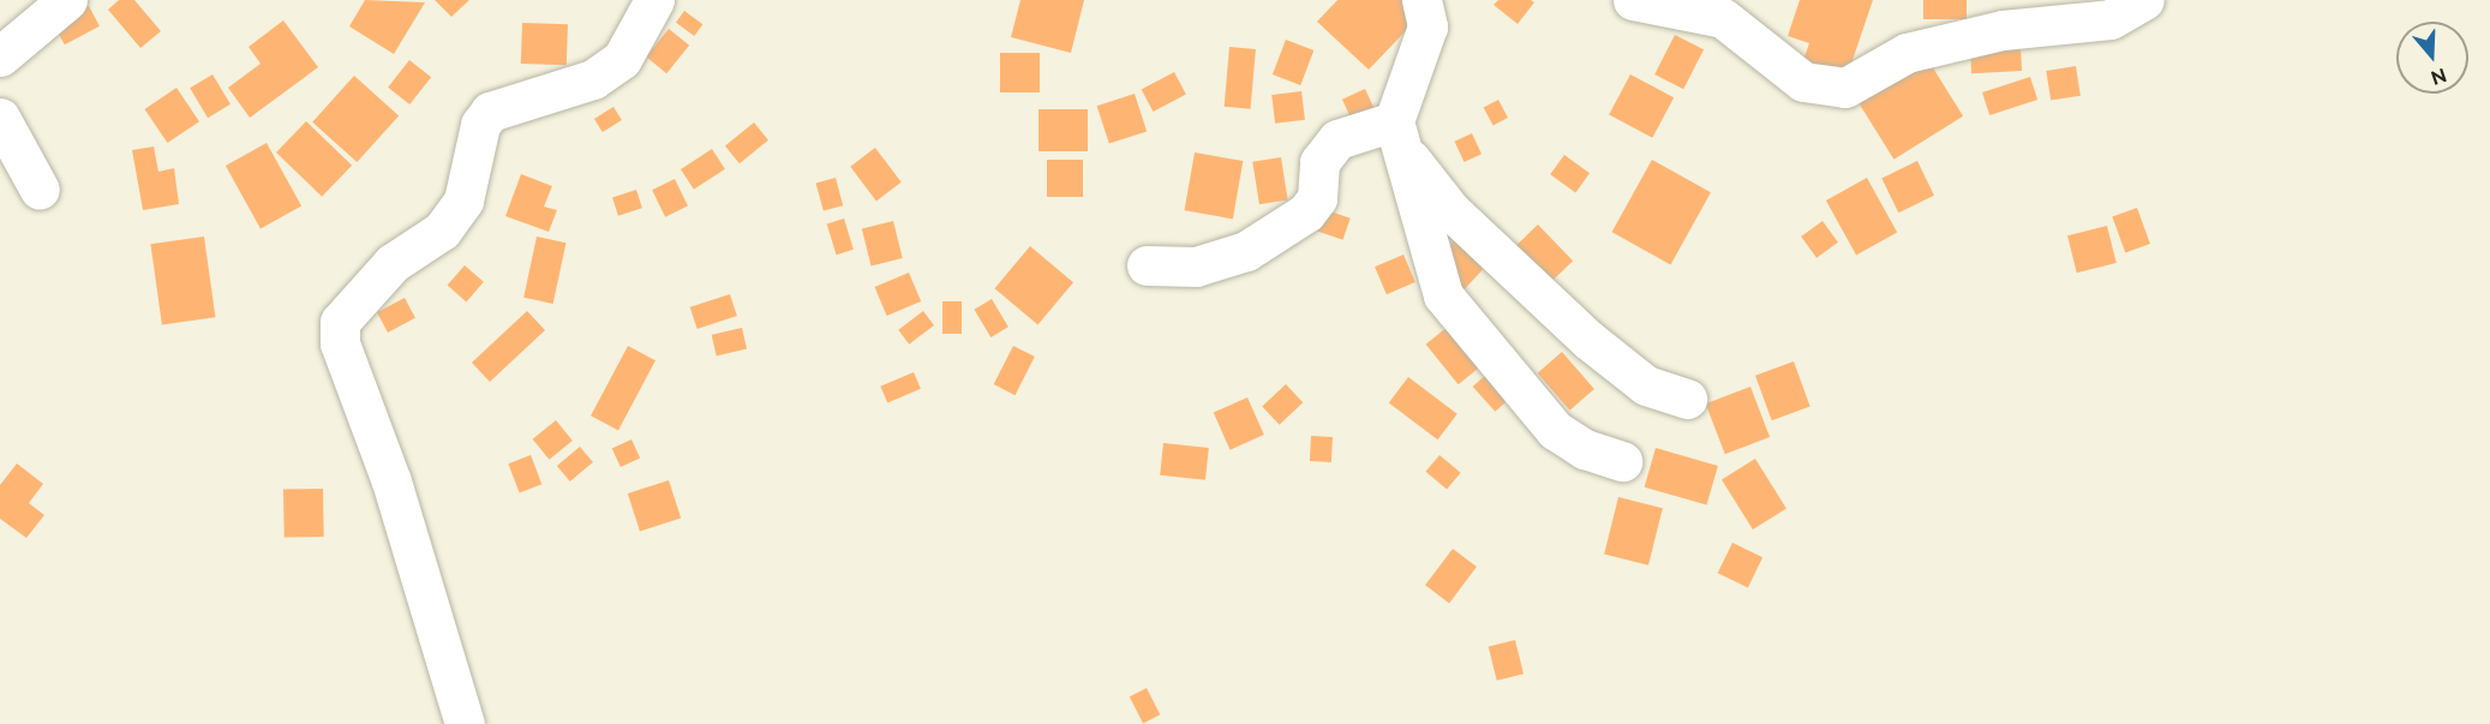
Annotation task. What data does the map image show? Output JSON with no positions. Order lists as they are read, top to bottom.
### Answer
{
  "north": "bottom"
}
